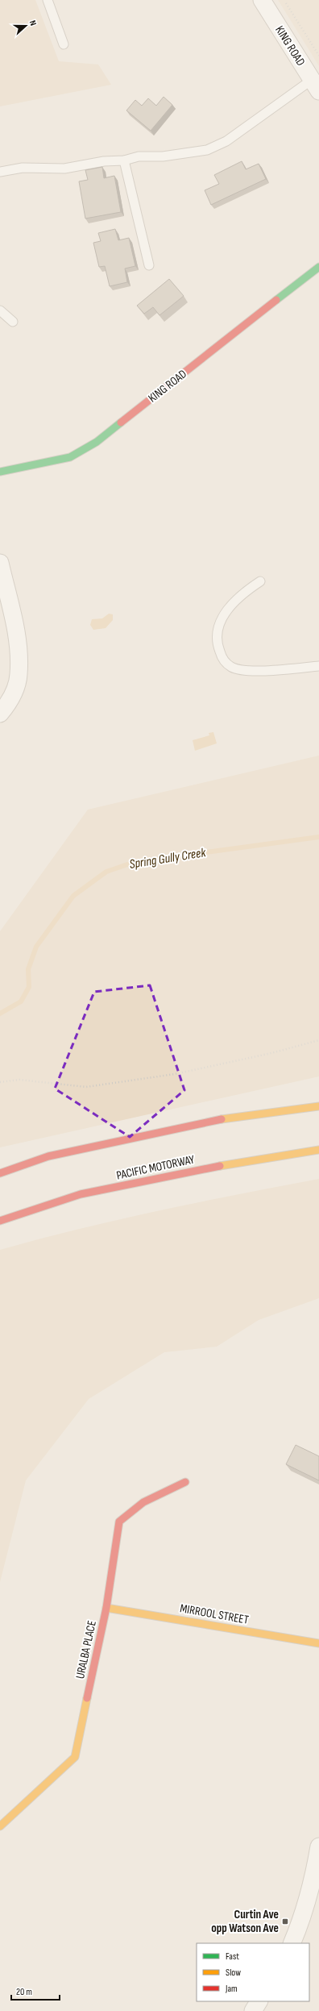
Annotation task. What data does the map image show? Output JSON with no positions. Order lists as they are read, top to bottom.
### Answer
{
  "streets": {
    "main road": [
      "KING ROAD",
      "PACIFIC MOTORWAY",
      "MIRROOL STREET",
      "URALBA PLACE"
    ]
  },
  "crossings": [
    ["MIRROOL STREET", "URALBA PLACE"]
  ],
  "water": ["Spring Gully Creek"],
  "places": {
    "transit": ["Curtin Ave opp Watson Ave"]
  },
  "legend": ["Fast", "Slow", "Jam"],
  "scale_bar": "20 m",
  "north": "right"
}
